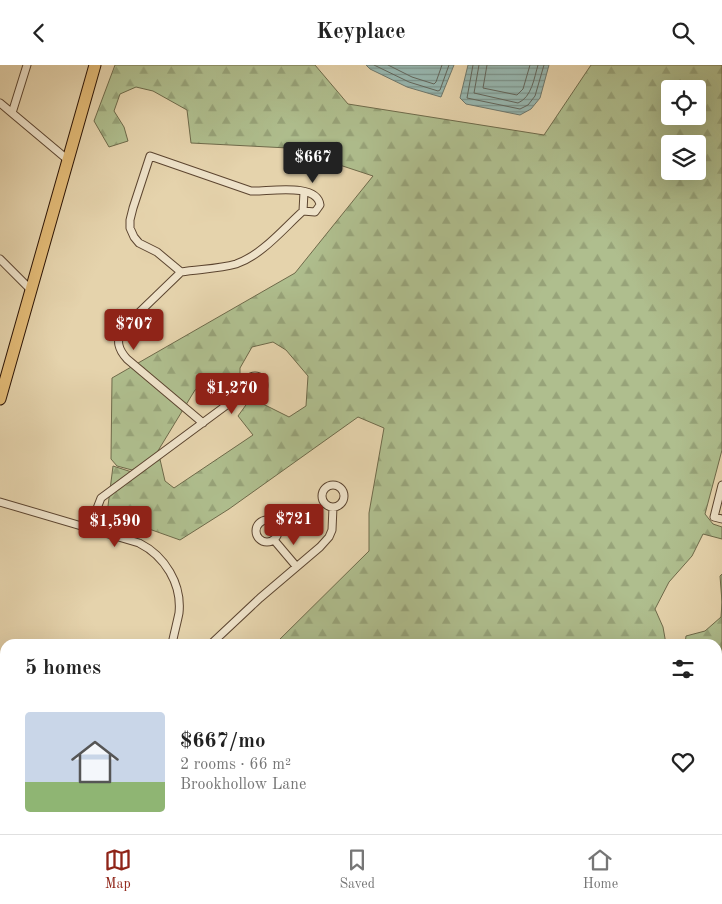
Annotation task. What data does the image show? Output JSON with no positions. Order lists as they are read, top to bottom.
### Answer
{
  "page": {
    "header": "Keyplace",
    "price": [
      "$667",
      "$707",
      "$1,270",
      "$721",
      "$1,590"
    ],
    "heading": "5 homes",
    "list": [
      {
        "name": "$667/mo",
        "note": "2 rooms · 66 m² · Brookhollow Lane"
      }
    ],
    "tabs": ["Map", "Saved", "Home"]
  }
}
